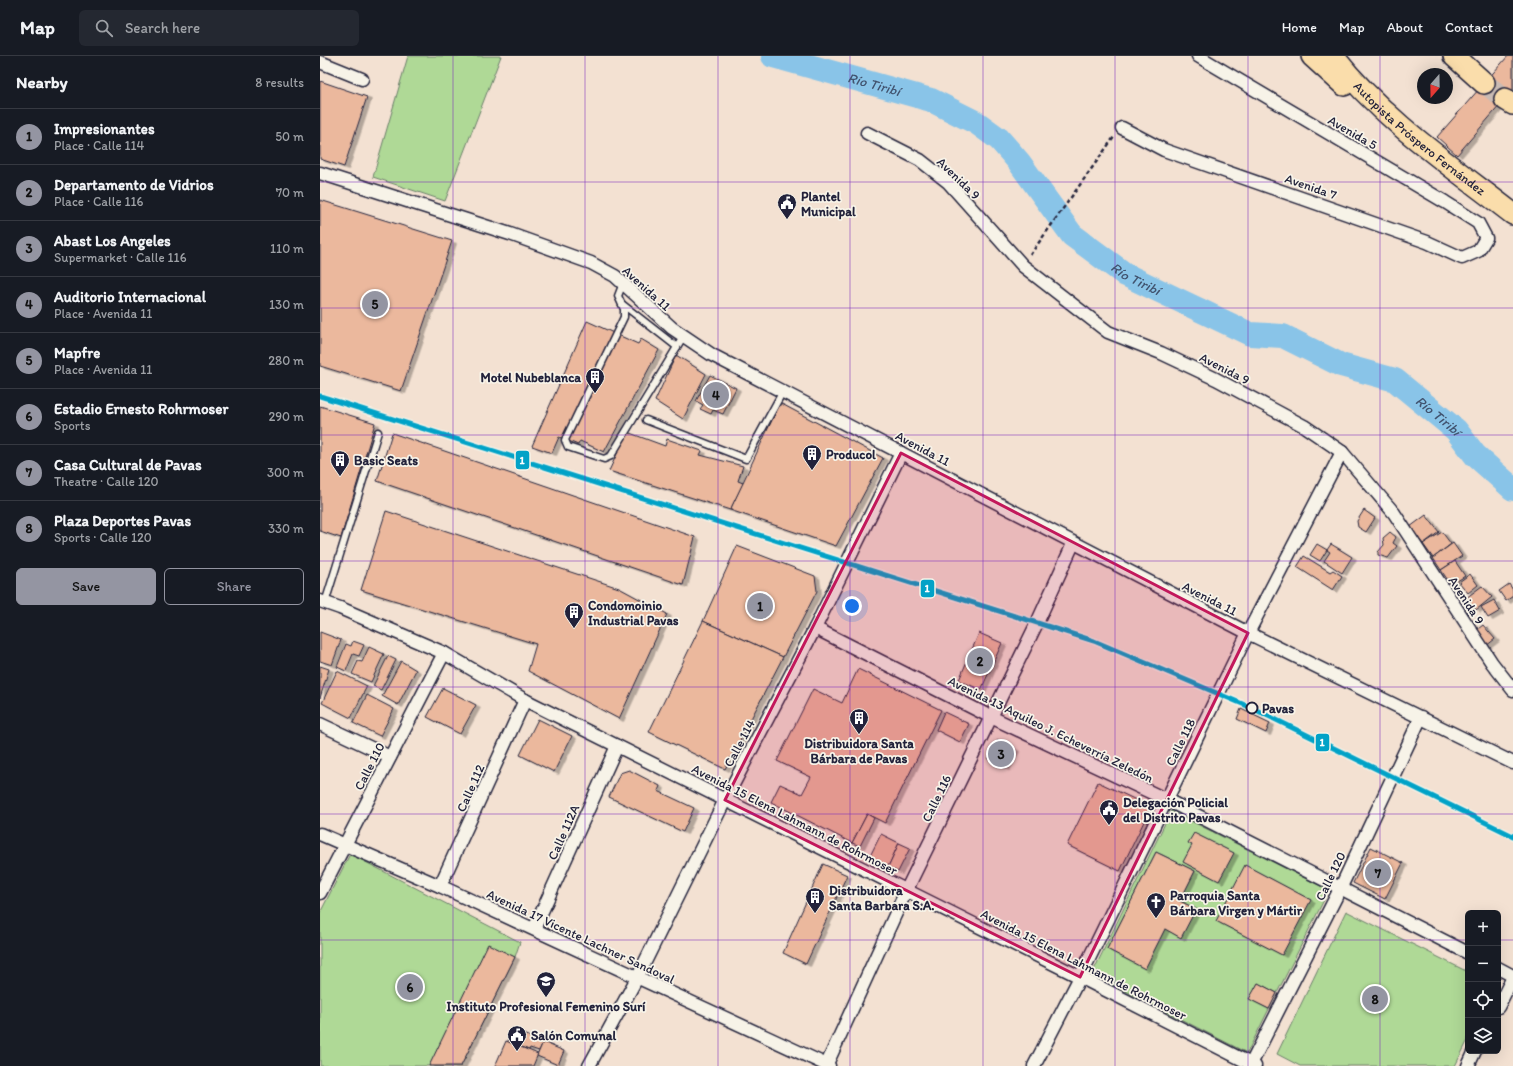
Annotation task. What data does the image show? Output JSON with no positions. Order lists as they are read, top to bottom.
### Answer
{
  "streets": {
    "highway": ["Autopista Próspero Fernández"],
    "street": [
      "Avenida 5",
      "Avenida 9",
      "Avenida 7",
      "Avenida 11",
      "Avenida 13 Aquileo J. Echeverría Zeledón",
      "Calle 118",
      "Calle 114",
      "Calle 110",
      "Calle 112",
      "Calle 116",
      "Avenida 15 Elena Lahmann de Rohrmoser",
      "Calle 112A",
      "Calle 120",
      "Avenida 17 Vicente Lachner Sandoval"
    ]
  },
  "crossings": [
    ["Avenida 5", "Avenida 7"],
    ["Avenida 9", "Calle 118"],
    ["Avenida 11", "Calle 118"],
    ["Avenida 11", "Calle 114"],
    ["Avenida 11", "Calle 116"],
    ["Avenida 11", "Calle 120"],
    ["Avenida 13 Aquileo J. Echeverría Zeledón", "Calle 118"],
    ["Avenida 13 Aquileo J. Echeverría Zeledón", "Calle 114"],
    ["Avenida 13 Aquileo J. Echeverría Zeledón", "Calle 116"],
    ["Avenida 13 Aquileo J. Echeverría Zeledón", "Calle 120"],
    ["Calle 118", "Avenida 15 Elena Lahmann de Rohrmoser"],
    ["Calle 114", "Avenida 15 Elena Lahmann de Rohrmoser"],
    ["Calle 114", "Avenida 17 Vicente Lachner Sandoval"],
    ["Calle 110", "Avenida 15 Elena Lahmann de Rohrmoser"],
    ["Calle 110", "Avenida 17 Vicente Lachner Sandoval"],
    ["Calle 112", "Avenida 15 Elena Lahmann de Rohrmoser"],
    ["Calle 112", "Avenida 17 Vicente Lachner Sandoval"],
    ["Calle 116", "Avenida 15 Elena Lahmann de Rohrmoser"],
    ["Calle 116", "Avenida 17 Vicente Lachner Sandoval"],
    ["Avenida 15 Elena Lahmann de Rohrmoser", "Calle 112A"],
    ["Avenida 15 Elena Lahmann de Rohrmoser", "Calle 120"],
    ["Calle 112A", "Avenida 17 Vicente Lachner Sandoval"]
  ],
  "water": ["Río Tiribí"],
  "places": {
    "public building": ["Plantel Municipal", "Delegación Policial del Distrito Pavas", "Salón Comunal"],
    "building": [
      "Motel Nubeblanca",
      "Producol",
      "Basic Seats",
      "Condomoinio Industrial Pavas",
      "Distribuidora Santa Bárbara de Pavas",
      "Distribuidora Santa Barbara S.A."
    ],
    "other": ["Pavas"],
    "church": ["Parroquia Santa Bárbara Virgen y Mártir"],
    "school or university": ["Instituto Profesional Femenino Surí"]
  },
  "lines": ["transit line 1"],
  "north": "bottom",
  "page": {
    "header": "Map",
    "search": "Search here",
    "nav": [
      "Home",
      "Map",
      "About",
      "Contact"
    ],
    "heading": ["Nearby", "8 results"],
    "list": [
      {
        "mark": "1",
        "name": "Impresionantes",
        "note": "Place · Calle 114",
        "value": "50 m"
      },
      {
        "mark": "2",
        "name": "Departamento de Vidrios",
        "note": "Place · Calle 116",
        "value": "70 m"
      },
      {
        "mark": "3",
        "name": "Abast Los Angeles",
        "note": "Supermarket · Calle 116",
        "value": "110 m"
      },
      {
        "mark": "4",
        "name": "Auditorio Internacional",
        "note": "Place · Avenida 11",
        "value": "130 m"
      },
      {
        "mark": "5",
        "name": "Mapfre",
        "note": "Place · Avenida 11",
        "value": "280 m"
      },
      {
        "mark": "6",
        "name": "Estadio Ernesto Rohrmoser",
        "note": "Sports",
        "value": "290 m"
      },
      {
        "mark": "7",
        "name": "Casa Cultural de Pavas",
        "note": "Theatre · Calle 120",
        "value": "300 m"
      },
      {
        "mark": "8",
        "name": "Plaza Deportes Pavas",
        "note": "Sports · Calle 120",
        "value": "330 m"
      }
    ],
    "pins": [
      "5",
      "4",
      "1",
      "2",
      "3",
      "7",
      "6",
      "8"
    ],
    "buttons": ["Save", "Share"],
    "map_buttons": ["+", "−"]
  }
}
